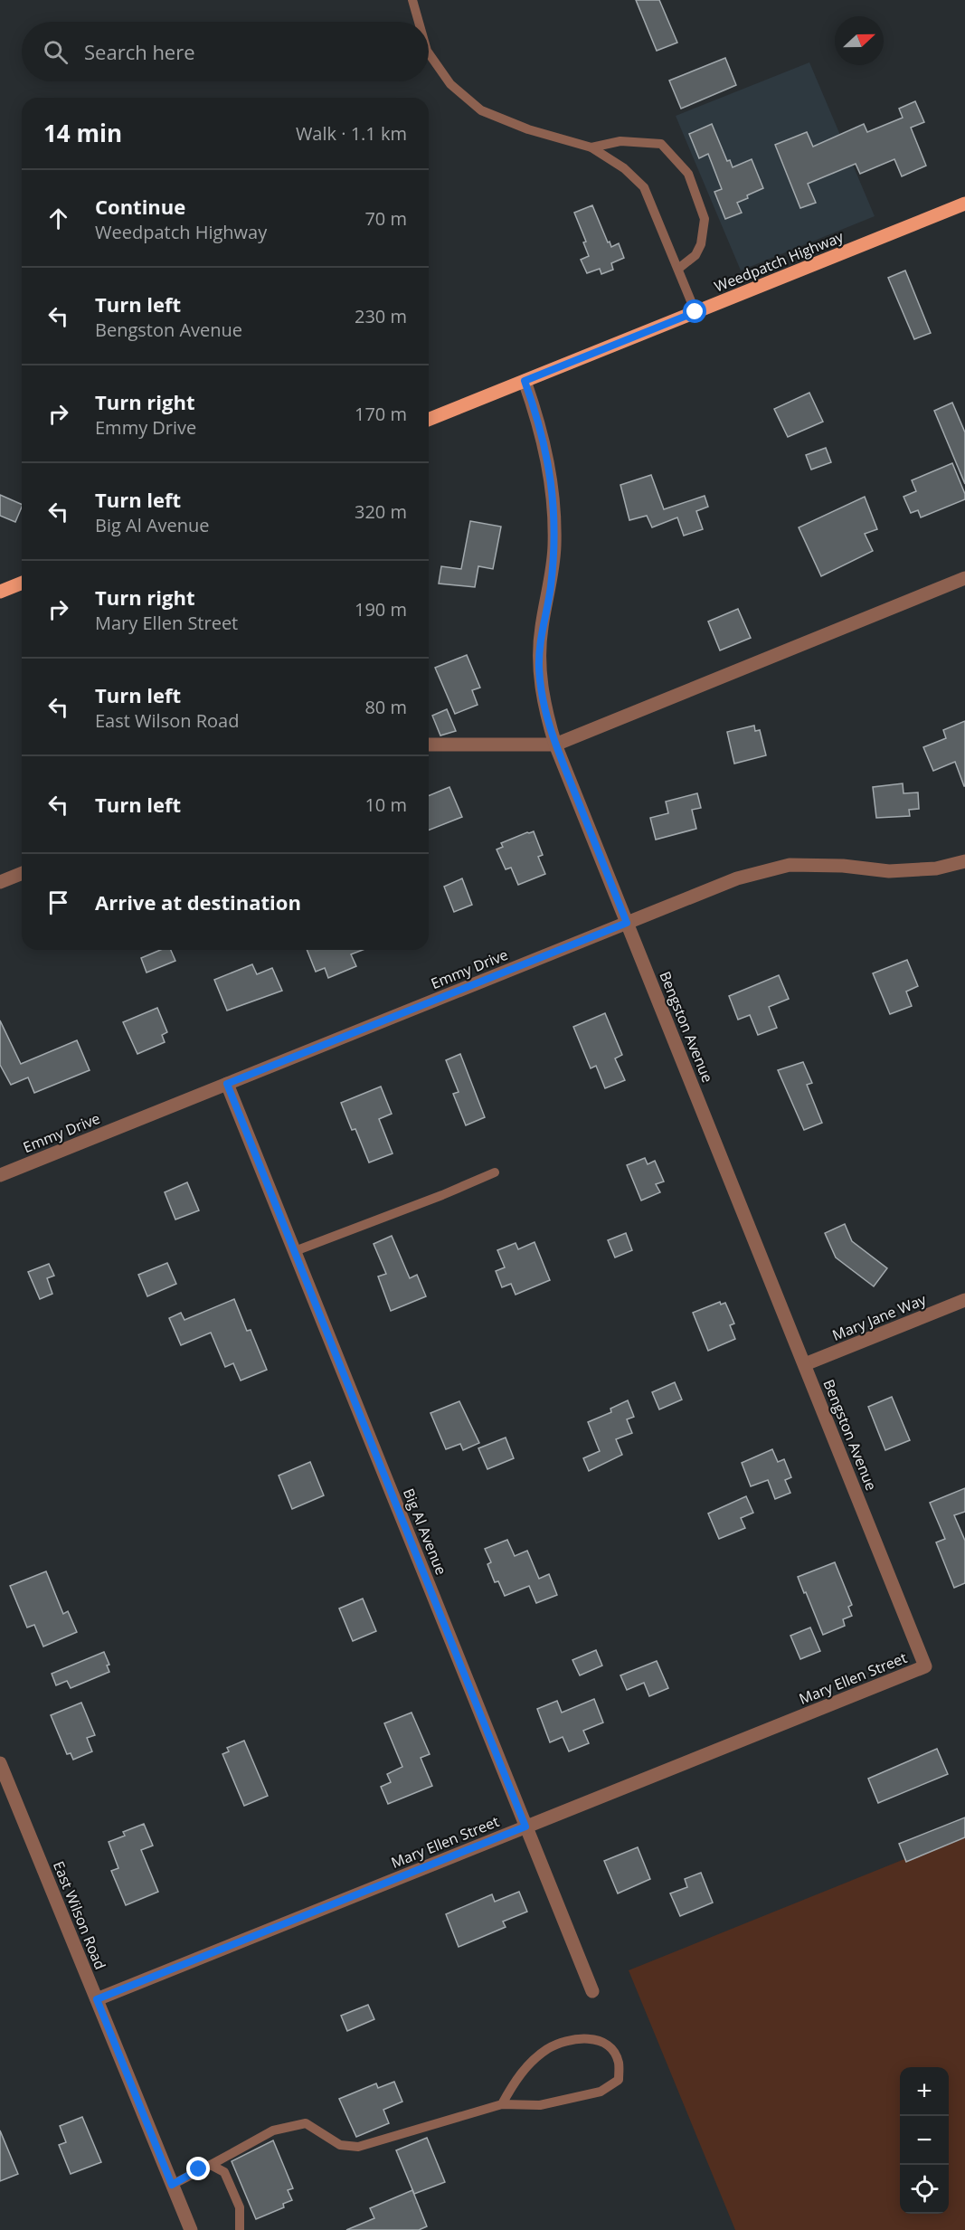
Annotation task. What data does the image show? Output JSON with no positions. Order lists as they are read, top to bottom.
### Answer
{
  "streets": {
    "main road": ["Weedpatch Highway"],
    "street": [
      "Emmy Drive",
      "Bengston Avenue",
      "Mary Jane Way",
      "Big Al Avenue",
      "Mary Ellen Street",
      "East Wilson Road"
    ]
  },
  "crossings": [
    ["Weedpatch Highway", "Bengston Avenue"],
    ["Emmy Drive", "Bengston Avenue"],
    ["Emmy Drive", "Big Al Avenue"],
    ["Bengston Avenue", "Mary Jane Way"],
    ["Bengston Avenue", "Mary Ellen Street"],
    ["Big Al Avenue", "Mary Ellen Street"],
    ["Mary Ellen Street", "East Wilson Road"]
  ],
  "north": "right",
  "page": {
    "search": "Search here",
    "heading": ["14 min", "Walk · 1.1 km"],
    "list": [
      ["Continue", "Weedpatch Highway", "70 m"],
      ["Turn left", "Bengston Avenue", "230 m"],
      ["Turn right", "Emmy Drive", "170 m"],
      ["Turn left", "Big Al Avenue", "320 m"],
      ["Turn right", "Mary Ellen Street", "190 m"],
      ["Turn left", "East Wilson Road", "80 m"],
      ["Turn left", "10 m"],
      "Arrive at destination"
    ],
    "map_buttons": ["+", "−"]
  }
}
